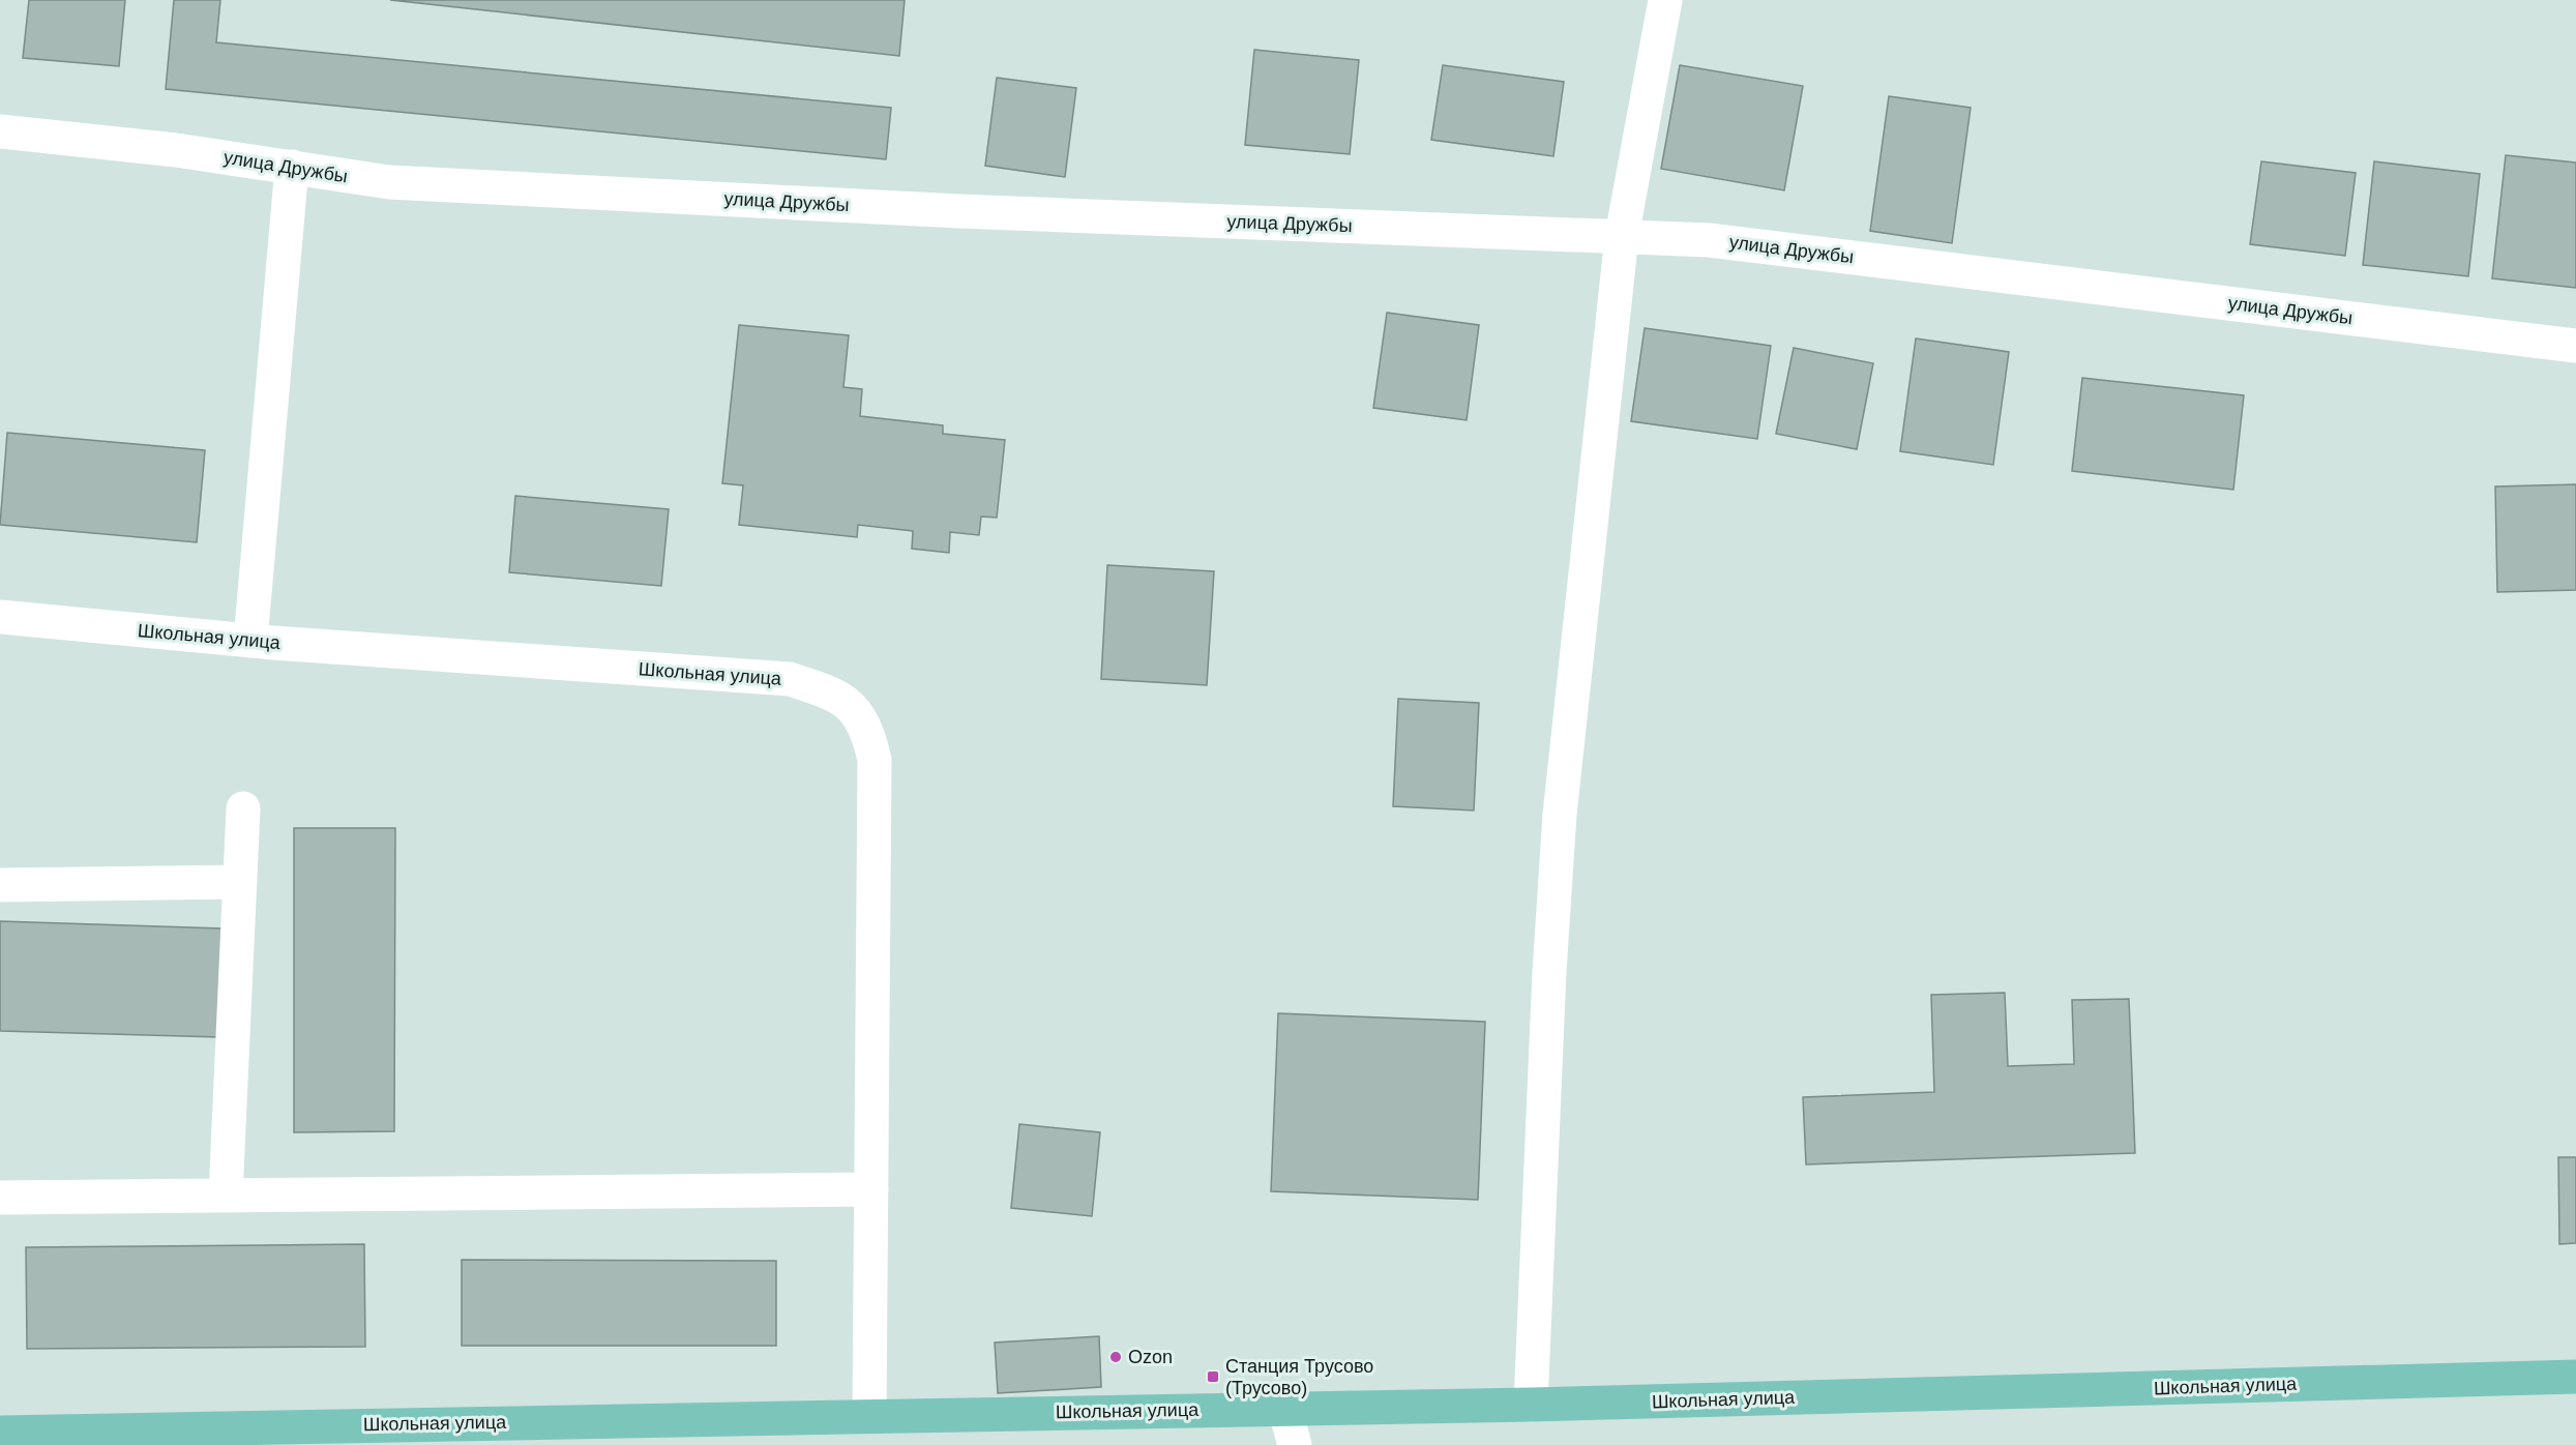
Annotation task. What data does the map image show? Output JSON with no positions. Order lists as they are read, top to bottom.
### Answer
{
  "streets": {
    "main road": ["Школьная улица"],
    "street": ["улица Дружбы"]
  },
  "places": {
    "other": ["Ozon"],
    "transit": ["Станция Трусово (Трусово)"]
  }
}
